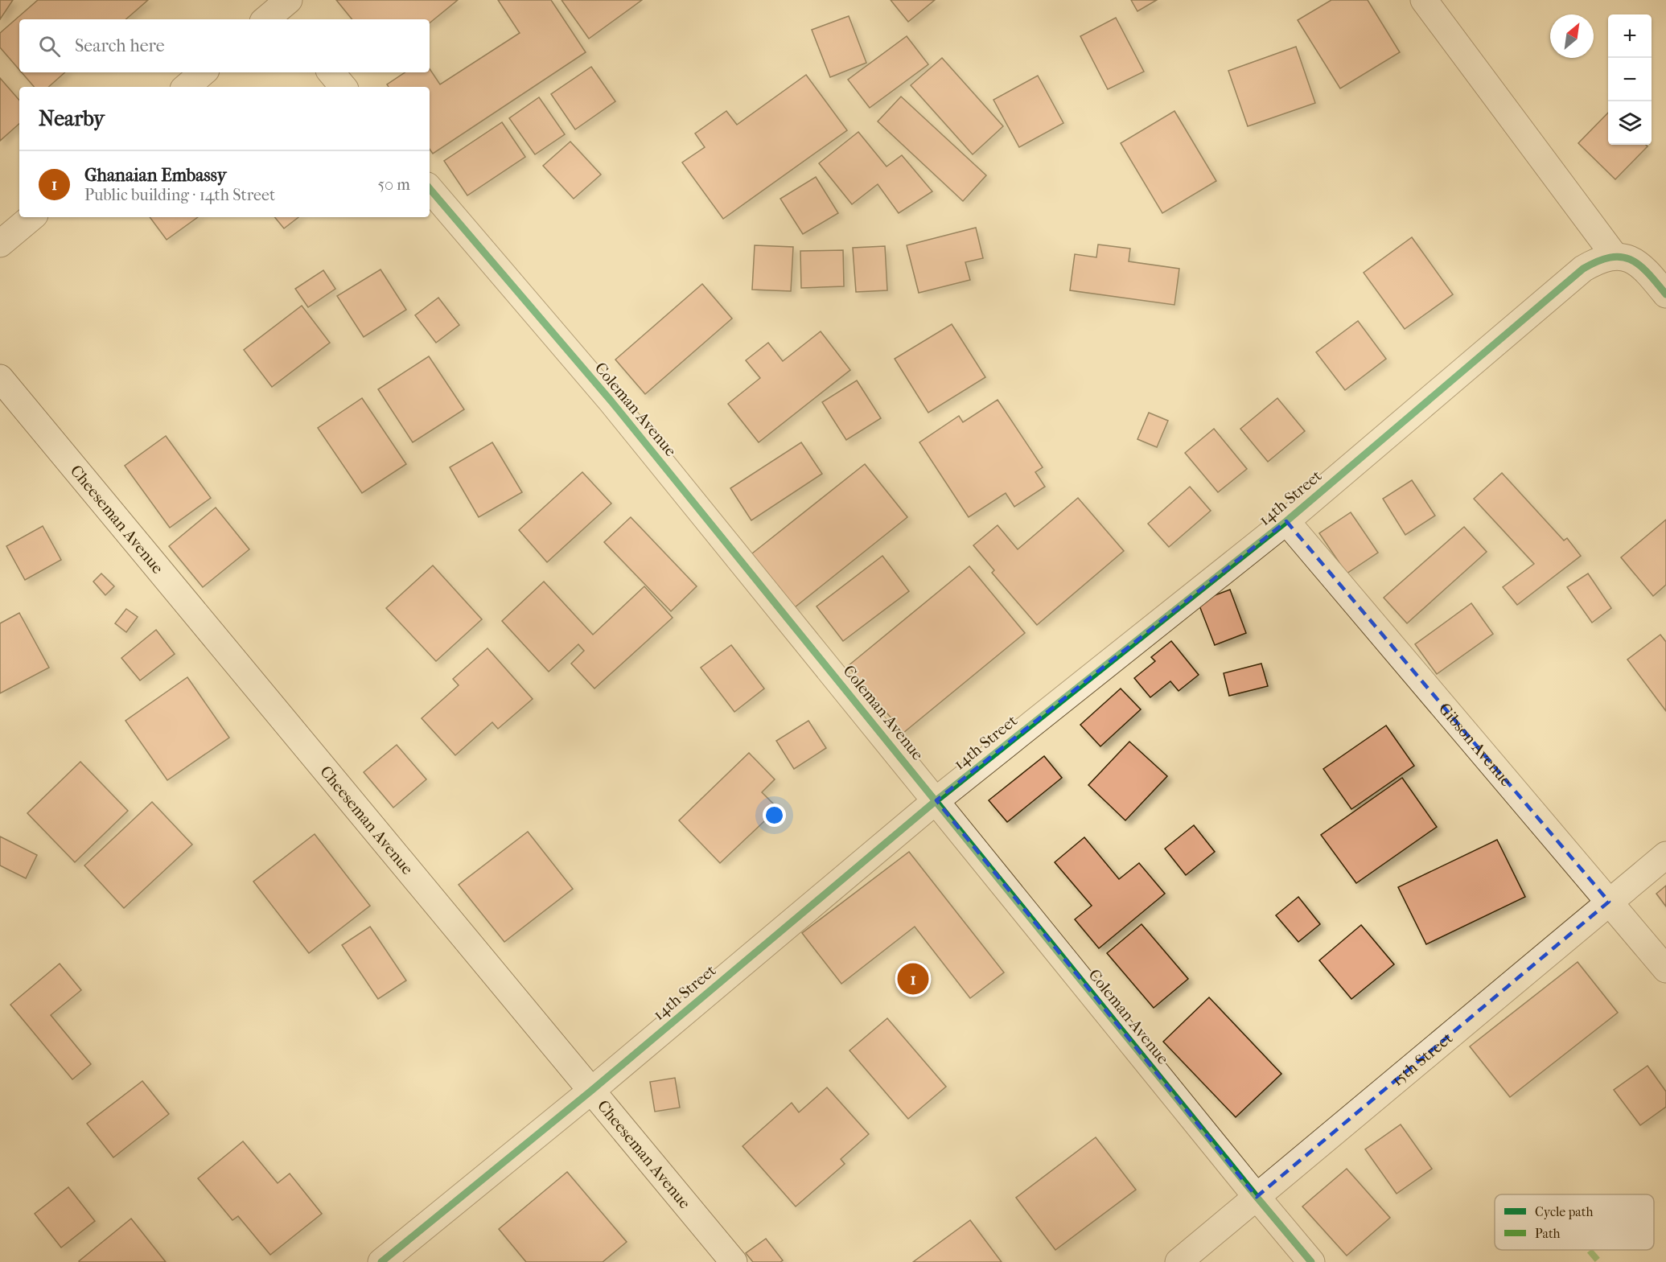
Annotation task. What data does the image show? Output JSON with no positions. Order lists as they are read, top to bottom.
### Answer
{
  "streets": {
    "street": [
      "Coleman Avenue",
      "14th Street",
      "Cheeseman Avenue",
      "Gibson Avenue",
      "15th Street"
    ]
  },
  "crossings": [
    ["Coleman Avenue", "14th Street"],
    ["Coleman Avenue", "15th Street"],
    ["14th Street", "Cheeseman Avenue"],
    ["14th Street", "Gibson Avenue"],
    ["Gibson Avenue", "15th Street"]
  ],
  "legend": ["Cycle path", "Path"],
  "north": "top right",
  "page": {
    "map_buttons": ["+", "−"],
    "search": "Search here",
    "heading": "Nearby",
    "list": [
      {
        "mark": "1",
        "name": "Ghanaian Embassy",
        "note": "Public building · 14th Street",
        "value": "50 m"
      }
    ],
    "pins": "1"
  }
}
